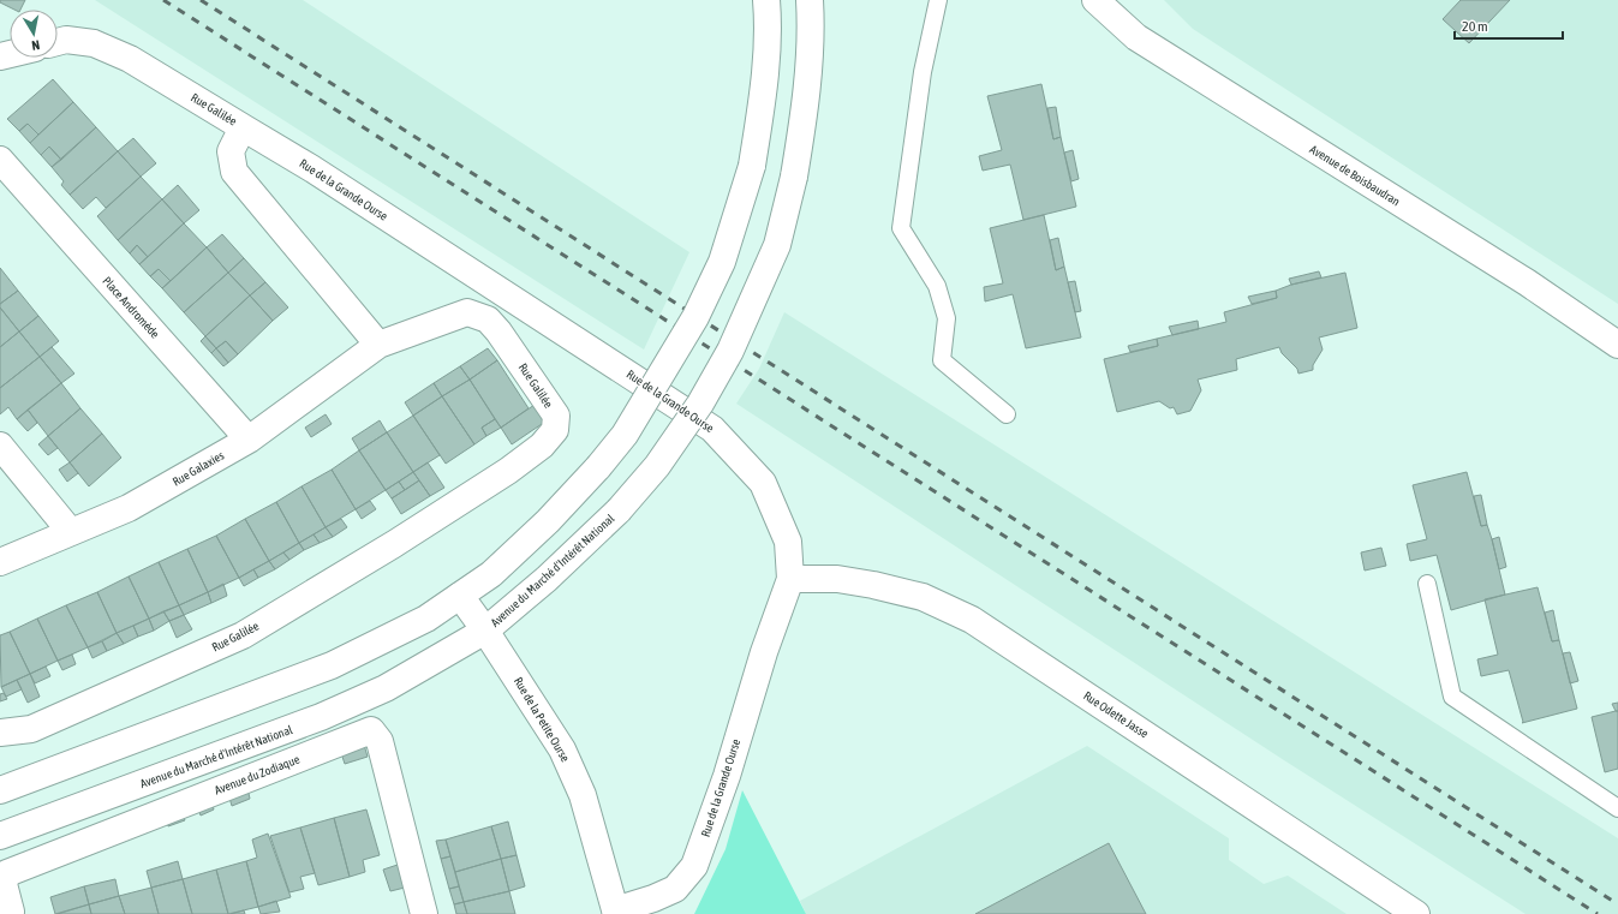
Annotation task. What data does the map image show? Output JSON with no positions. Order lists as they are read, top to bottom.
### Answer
{
  "streets": {
    "street": [
      "Rue Galilée",
      "Avenue de Boisbaudran",
      "Rue de la Grande Ourse",
      "Place Andromède",
      "Rue Galaxies",
      "Avenue du Marché d'Intérêt National",
      "Rue Odette Jasse",
      "Rue de la Petite Ourse",
      "Avenue du Zodiaque"
    ]
  },
  "crossings": [
    ["Rue Galilée", "Rue de la Grande Ourse"],
    ["Rue Galilée", "Rue Galaxies"],
    ["Rue de la Grande Ourse", "Rue Odette Jasse"],
    ["Rue de la Grande Ourse", "Rue de la Petite Ourse"],
    ["Place Andromède", "Rue Galaxies"],
    ["Avenue du Marché d'Intérêt National", "Rue de la Petite Ourse"]
  ],
  "scale_bar": "20 m",
  "north": "bottom"
}
